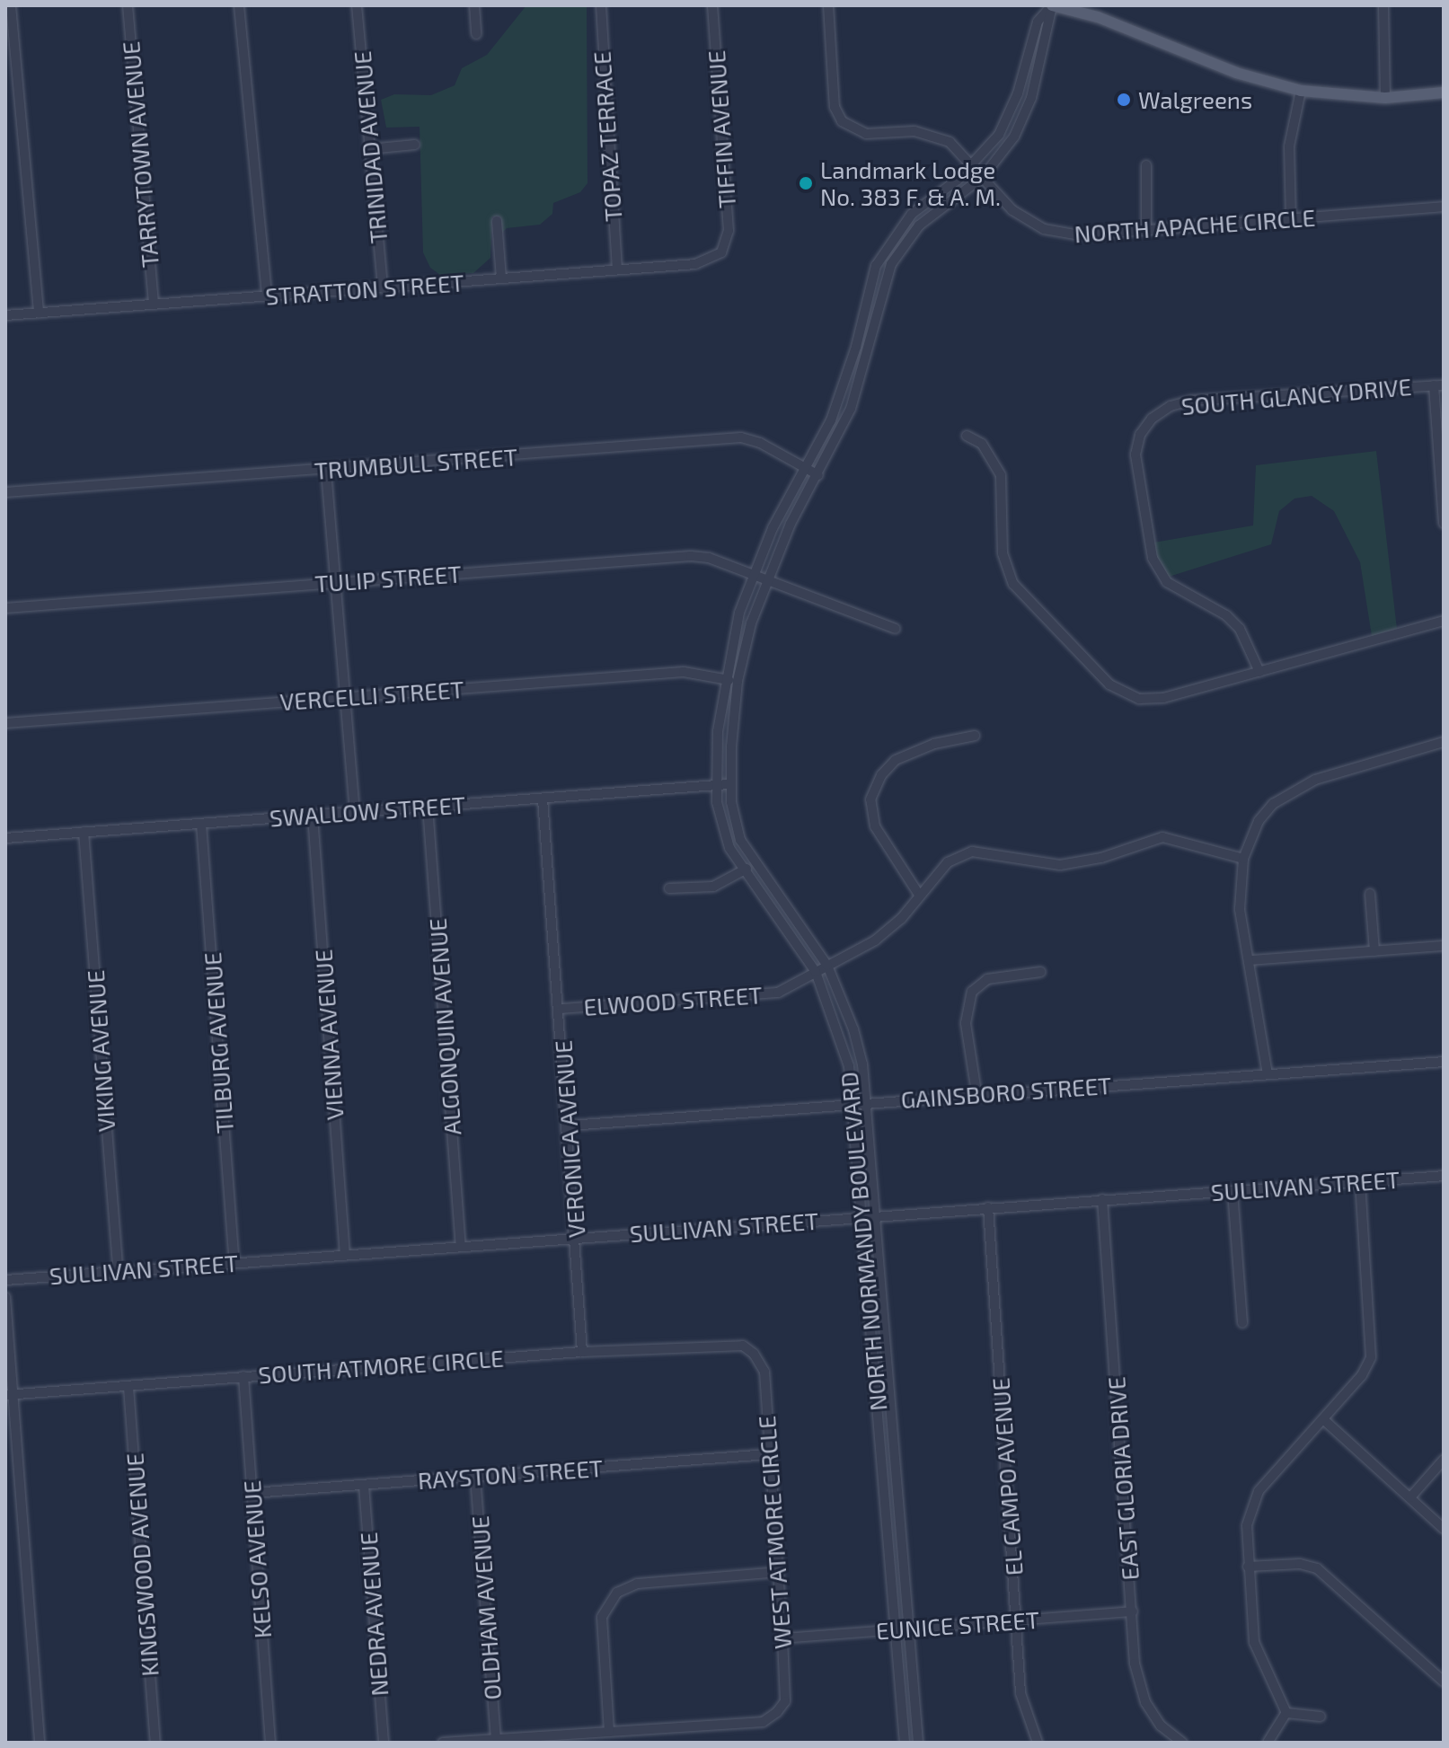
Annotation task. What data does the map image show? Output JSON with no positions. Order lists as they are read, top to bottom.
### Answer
{
  "streets": {
    "street": [
      "TIFFIN AVENUE",
      "TOPAZ TERRACE",
      "TRINIDAD AVENUE",
      "TARRYTOWN AVENUE",
      "NORTH APACHE CIRCLE",
      "STRATTON STREET",
      "SOUTH GLANCY DRIVE",
      "TRUMBULL STREET",
      "TULIP STREET",
      "VERCELLI STREET",
      "SWALLOW STREET",
      "ELWOOD STREET",
      "ALGONQUIN AVENUE",
      "VIENNA AVENUE",
      "TILBURG AVENUE",
      "VIKING AVENUE",
      "GAINSBORO STREET",
      "VERONICA AVENUE",
      "SULLIVAN STREET",
      "NORTH NORMANDY BOULEVARD",
      "SOUTH ATMORE CIRCLE",
      "RAYSTON STREET",
      "EL CAMPO AVENUE",
      "EAST GLORIA DRIVE",
      "WEST ATMORE CIRCLE",
      "KELSO AVENUE",
      "KINGSWOOD AVENUE",
      "OLDHAM AVENUE",
      "NEDRA AVENUE",
      "EUNICE STREET"
    ]
  },
  "crossings": [
    ["TIFFIN AVENUE", "STRATTON STREET"],
    ["TOPAZ TERRACE", "STRATTON STREET"],
    ["TRINIDAD AVENUE", "STRATTON STREET"],
    ["TARRYTOWN AVENUE", "STRATTON STREET"],
    ["NORTH APACHE CIRCLE", "NORTH NORMANDY BOULEVARD"],
    ["TRUMBULL STREET", "NORTH NORMANDY BOULEVARD"],
    ["TULIP STREET", "NORTH NORMANDY BOULEVARD"],
    ["VERCELLI STREET", "NORTH NORMANDY BOULEVARD"],
    ["SWALLOW STREET", "ALGONQUIN AVENUE"],
    ["SWALLOW STREET", "VIENNA AVENUE"],
    ["SWALLOW STREET", "TILBURG AVENUE"],
    ["SWALLOW STREET", "VIKING AVENUE"],
    ["SWALLOW STREET", "VERONICA AVENUE"],
    ["SWALLOW STREET", "NORTH NORMANDY BOULEVARD"],
    ["ELWOOD STREET", "VERONICA AVENUE"],
    ["ELWOOD STREET", "NORTH NORMANDY BOULEVARD"],
    ["ALGONQUIN AVENUE", "SULLIVAN STREET"],
    ["VIENNA AVENUE", "SULLIVAN STREET"],
    ["TILBURG AVENUE", "SULLIVAN STREET"],
    ["VIKING AVENUE", "SULLIVAN STREET"],
    ["GAINSBORO STREET", "VERONICA AVENUE"],
    ["GAINSBORO STREET", "NORTH NORMANDY BOULEVARD"],
    ["VERONICA AVENUE", "SULLIVAN STREET"],
    ["VERONICA AVENUE", "SOUTH ATMORE CIRCLE"],
    ["SULLIVAN STREET", "NORTH NORMANDY BOULEVARD"],
    ["SULLIVAN STREET", "EL CAMPO AVENUE"],
    ["SULLIVAN STREET", "EAST GLORIA DRIVE"],
    ["NORTH NORMANDY BOULEVARD", "EUNICE STREET"],
    ["SOUTH ATMORE CIRCLE", "WEST ATMORE CIRCLE"],
    ["SOUTH ATMORE CIRCLE", "KELSO AVENUE"],
    ["SOUTH ATMORE CIRCLE", "KINGSWOOD AVENUE"],
    ["RAYSTON STREET", "WEST ATMORE CIRCLE"],
    ["RAYSTON STREET", "KELSO AVENUE"],
    ["RAYSTON STREET", "OLDHAM AVENUE"],
    ["RAYSTON STREET", "NEDRA AVENUE"],
    ["EL CAMPO AVENUE", "EUNICE STREET"],
    ["EAST GLORIA DRIVE", "EUNICE STREET"],
    ["WEST ATMORE CIRCLE", "EUNICE STREET"]
  ],
  "places": ["Walgreens", "Landmark Lodge No. 383 F. & A. M."]
}
